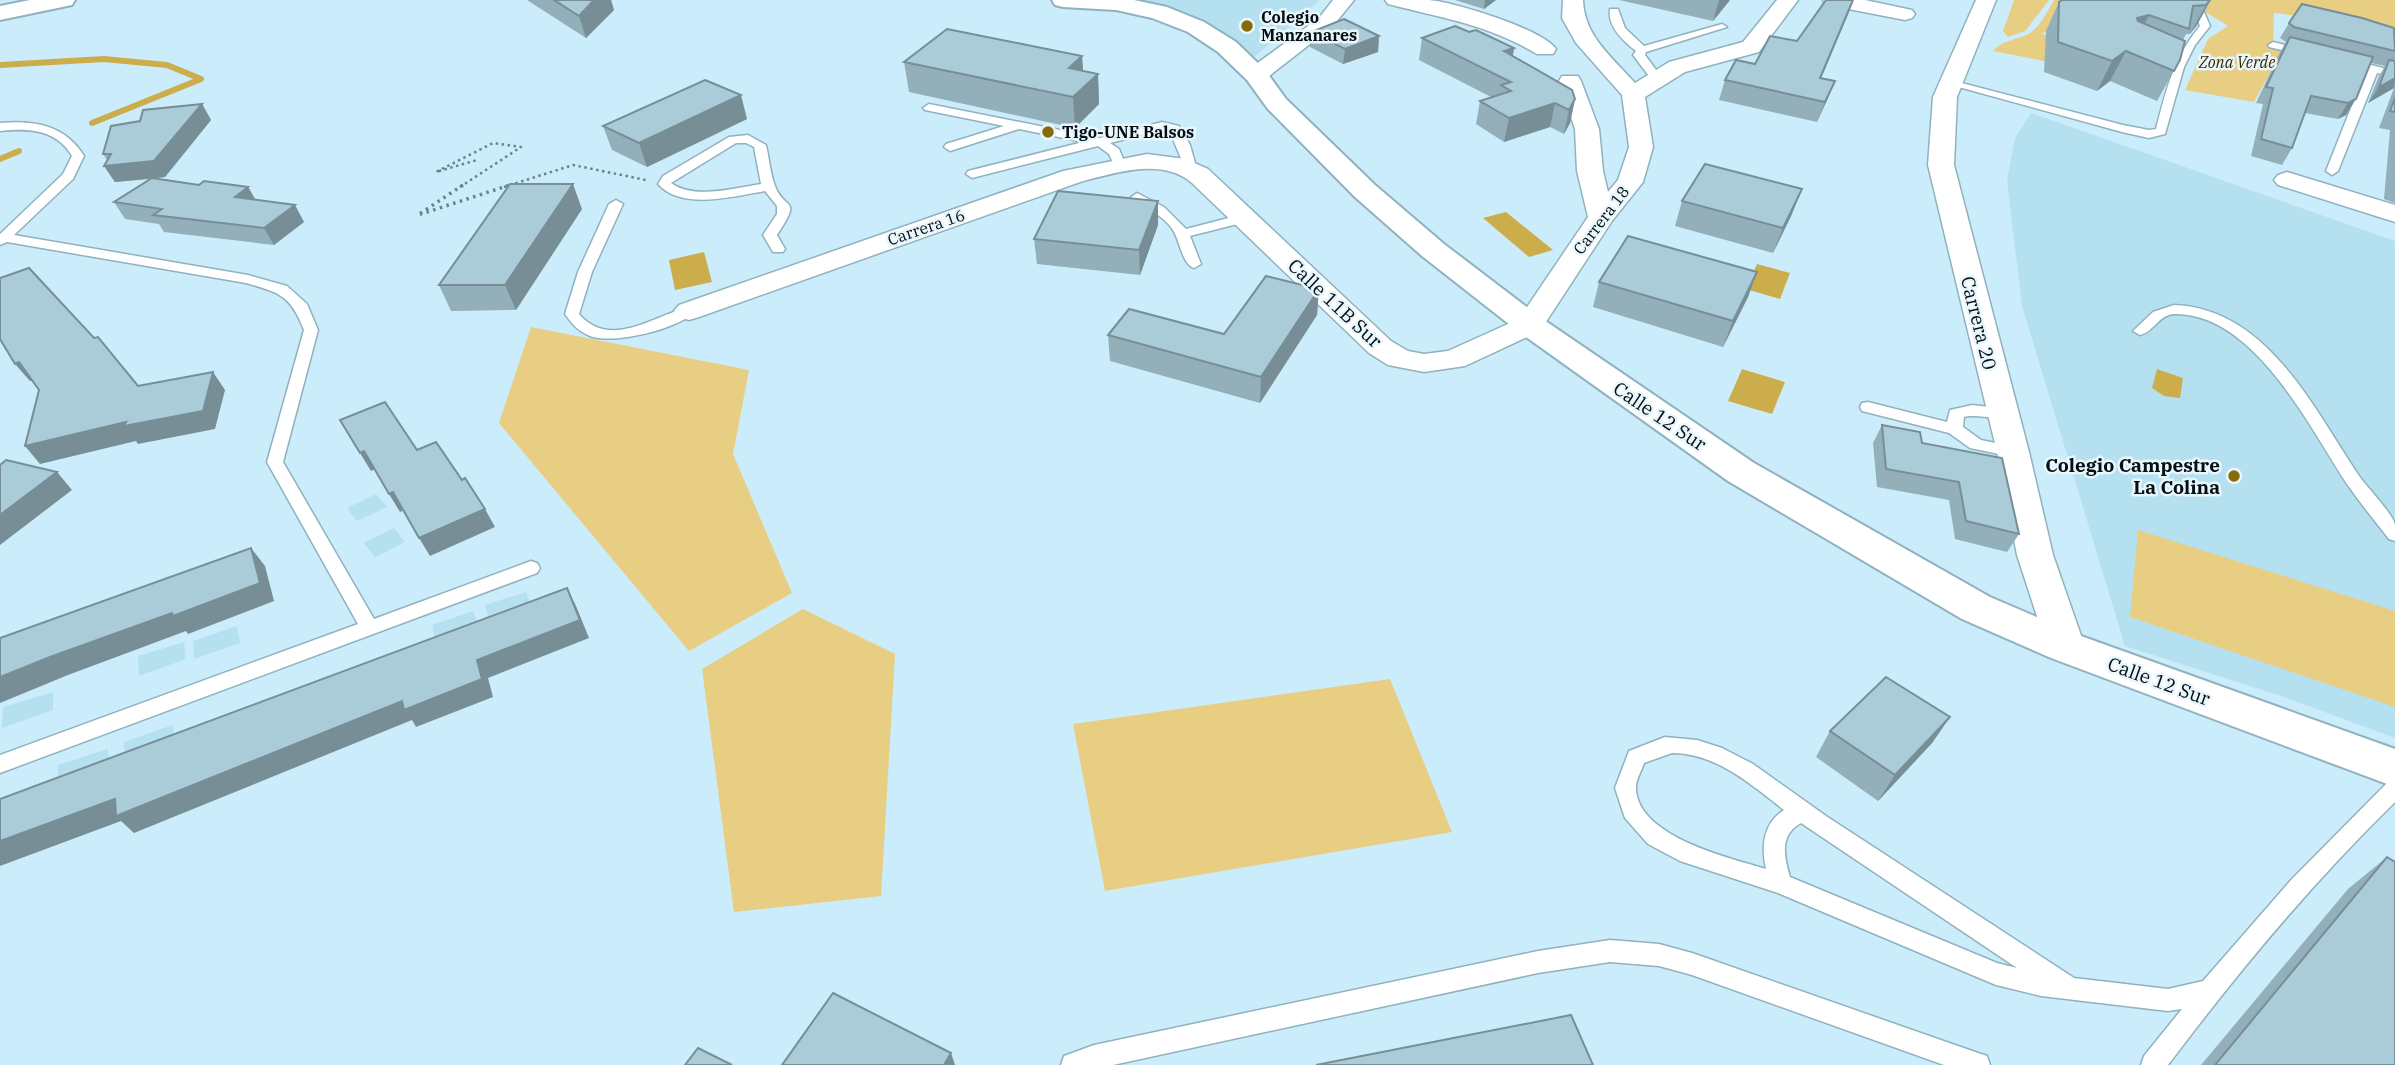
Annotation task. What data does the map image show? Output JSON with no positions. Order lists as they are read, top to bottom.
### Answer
{
  "streets": {
    "main road": ["Calle 12 Sur"],
    "street": [
      "Carrera 18",
      "Carrera 16",
      "Calle 11B Sur",
      "Carrera 20"
    ]
  },
  "crossings": [
    ["Carrera 18", "Calle 11B Sur"],
    ["Carrera 18", "Calle 12 Sur"],
    ["Carrera 16", "Calle 11B Sur"],
    ["Calle 11B Sur", "Calle 12 Sur"],
    ["Carrera 20", "Calle 12 Sur"]
  ],
  "parks": ["Zona Verde"],
  "places": ["Colegio Manzanares", "Tigo-UNE Balsos", "Colegio Campestre La Colina"]
}
